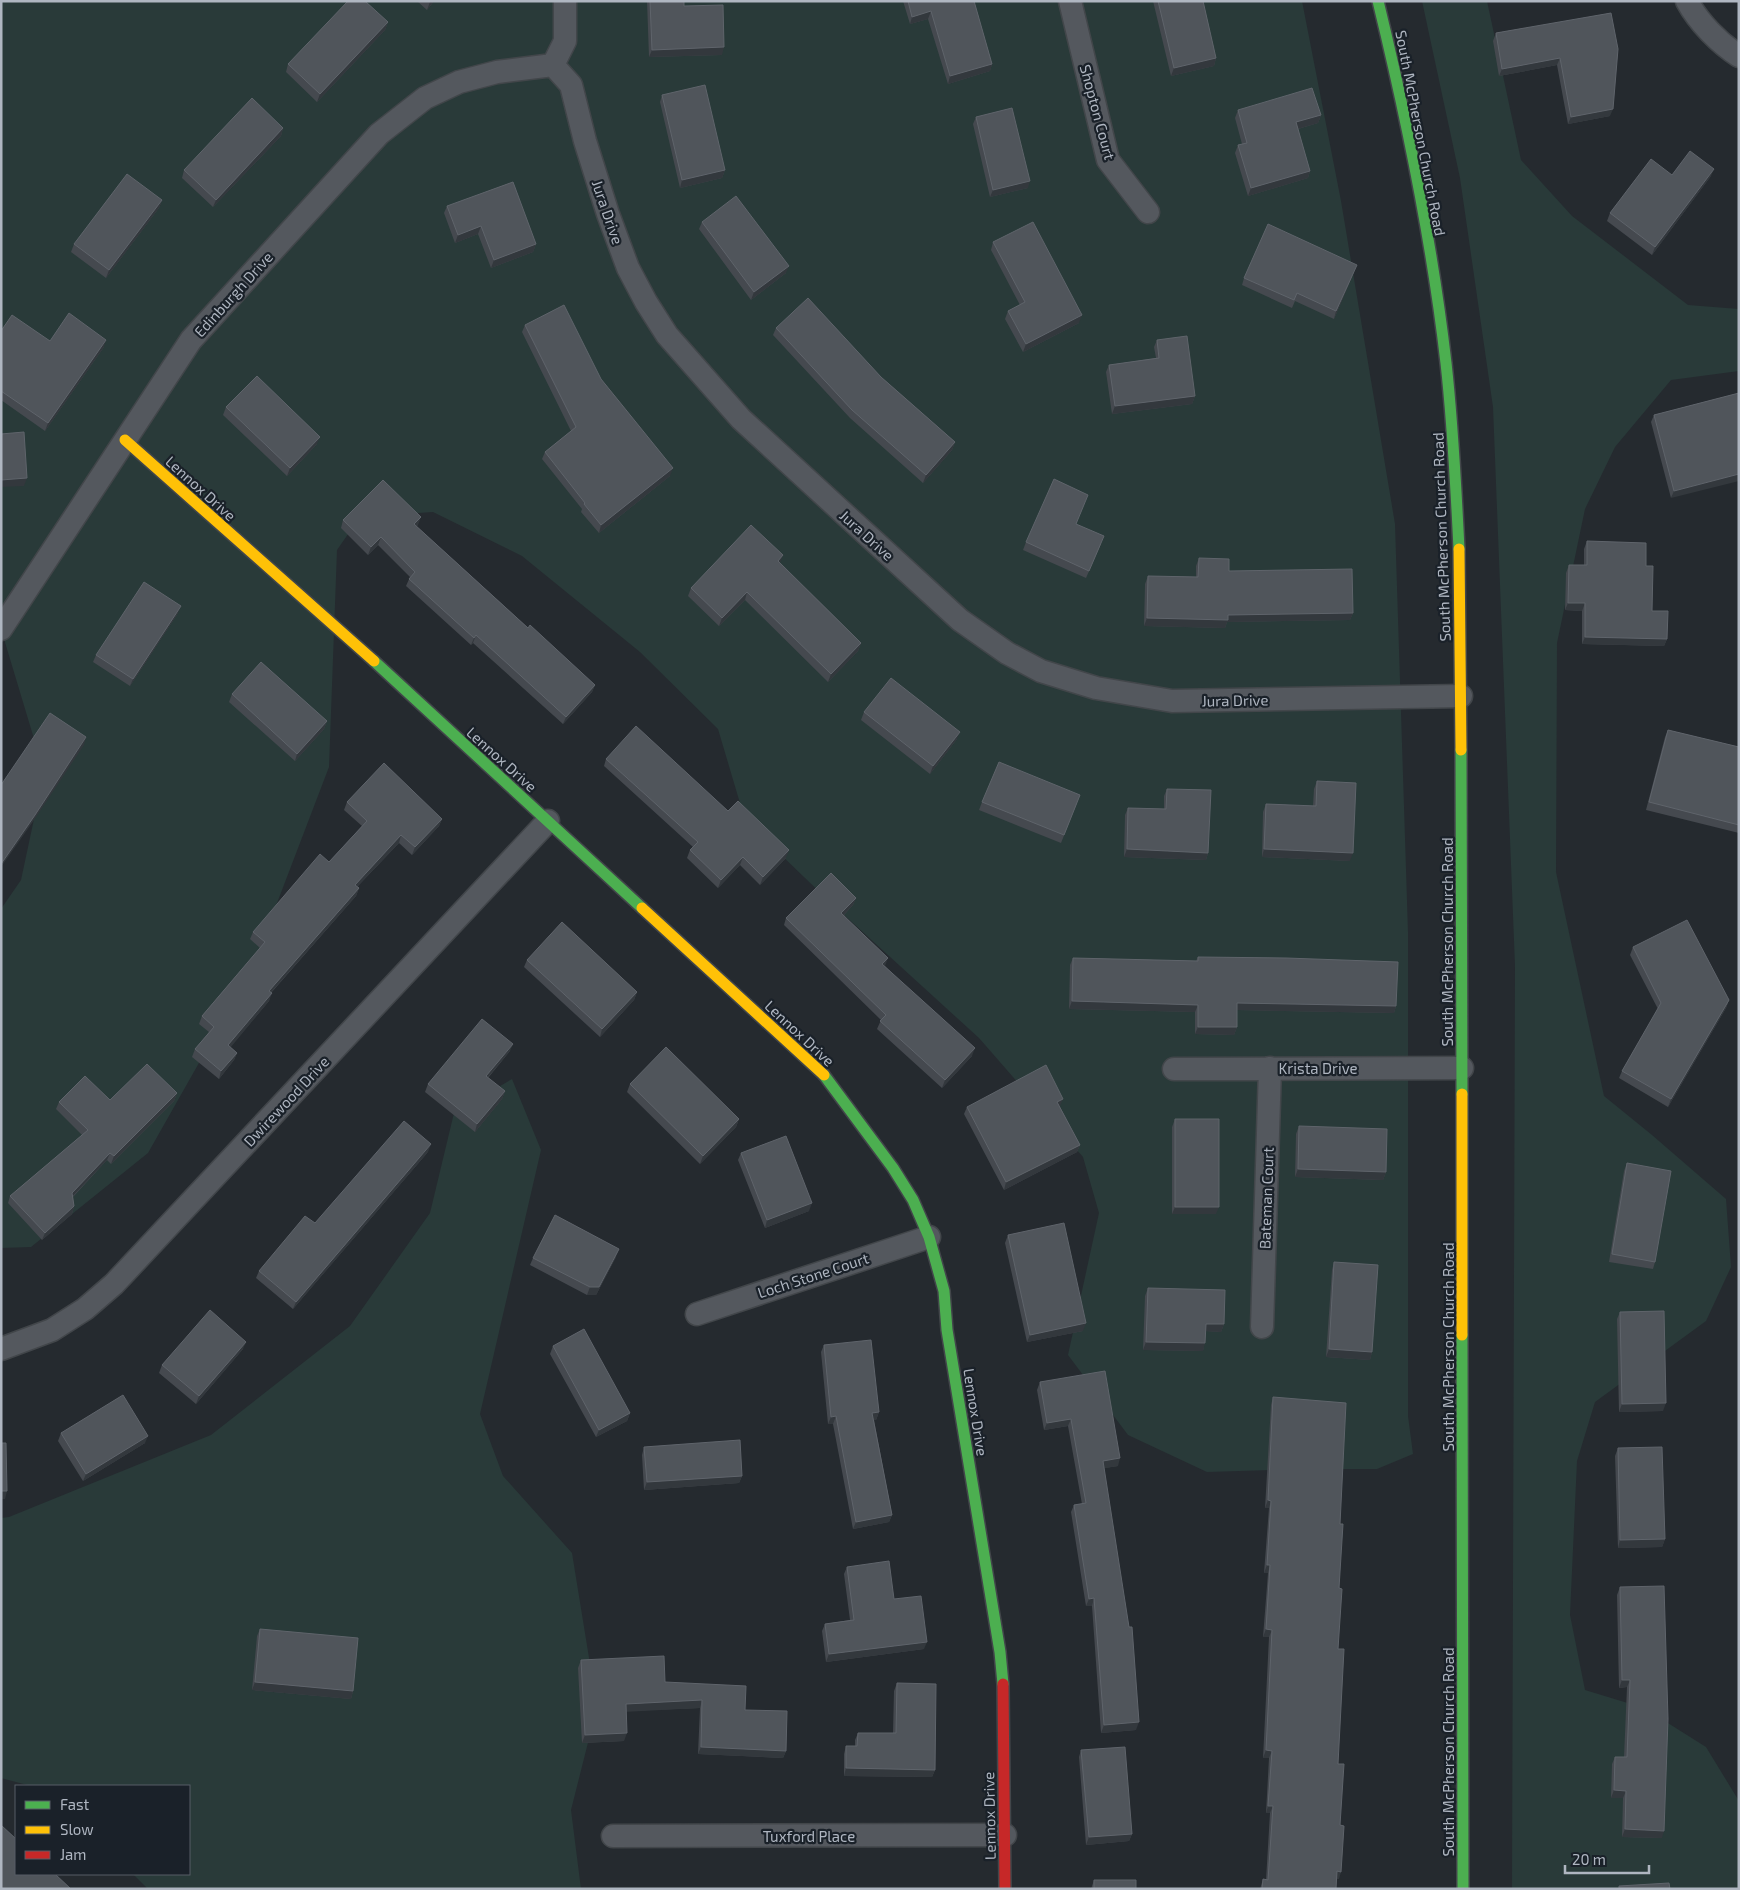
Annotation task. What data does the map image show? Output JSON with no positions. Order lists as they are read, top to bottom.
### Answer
{
  "streets": {
    "main road": ["South McPherson Church Road", "Lennox Drive"],
    "street": [
      "Shopton Court",
      "Jura Drive",
      "Edinburgh Drive",
      "Krista Drive",
      "Dwirewood Drive",
      "Bateman Court",
      "Loch Stone Court",
      "Tuxford Place"
    ]
  },
  "crossings": [
    ["South McPherson Church Road", "Jura Drive"],
    ["South McPherson Church Road", "Krista Drive"],
    ["Jura Drive", "Edinburgh Drive"],
    ["Edinburgh Drive", "Lennox Drive"],
    ["Lennox Drive", "Dwirewood Drive"],
    ["Lennox Drive", "Loch Stone Court"],
    ["Lennox Drive", "Tuxford Place"],
    ["Krista Drive", "Bateman Court"]
  ],
  "legend": ["Fast", "Slow", "Jam"],
  "scale_bar": "20 m"
}
